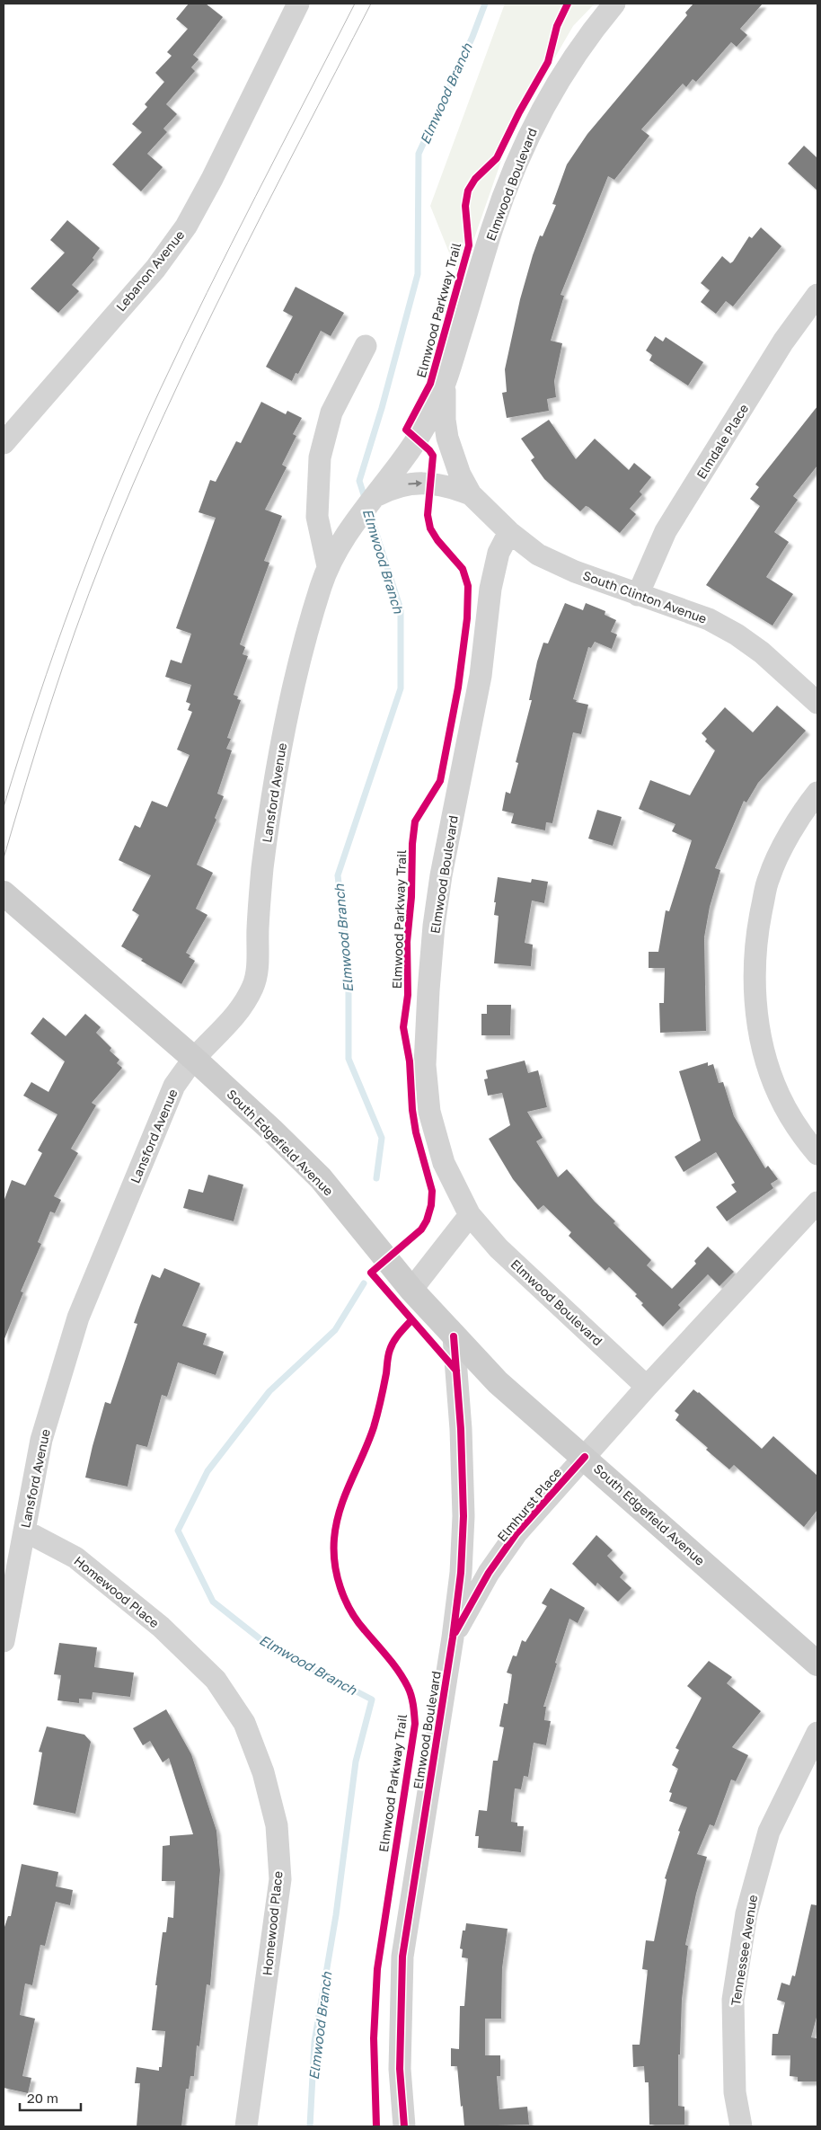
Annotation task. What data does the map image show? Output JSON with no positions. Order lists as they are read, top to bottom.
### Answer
{
  "streets": {
    "street": [
      "Elmwood Boulevard",
      "Lebanon Avenue",
      "Elmdale Place",
      "South Clinton Avenue",
      "Lansford Avenue",
      "South Edgefield Avenue",
      "Elmhurst Place",
      "Homewood Place",
      "Tennessee Avenue"
    ],
    "cycle path": ["Elmwood Parkway Trail"]
  },
  "crossings": [
    ["Elmwood Boulevard", "South Clinton Avenue"],
    ["Elmwood Boulevard", "Lansford Avenue"],
    ["Elmwood Boulevard", "South Edgefield Avenue"],
    ["Elmwood Boulevard", "Elmhurst Place"],
    ["Elmdale Place", "South Clinton Avenue"],
    ["Lansford Avenue", "South Edgefield Avenue"],
    ["Lansford Avenue", "Homewood Place"],
    ["South Edgefield Avenue", "Elmhurst Place"]
  ],
  "water": ["Elmwood Branch"],
  "scale_bar": "20 m"
}
